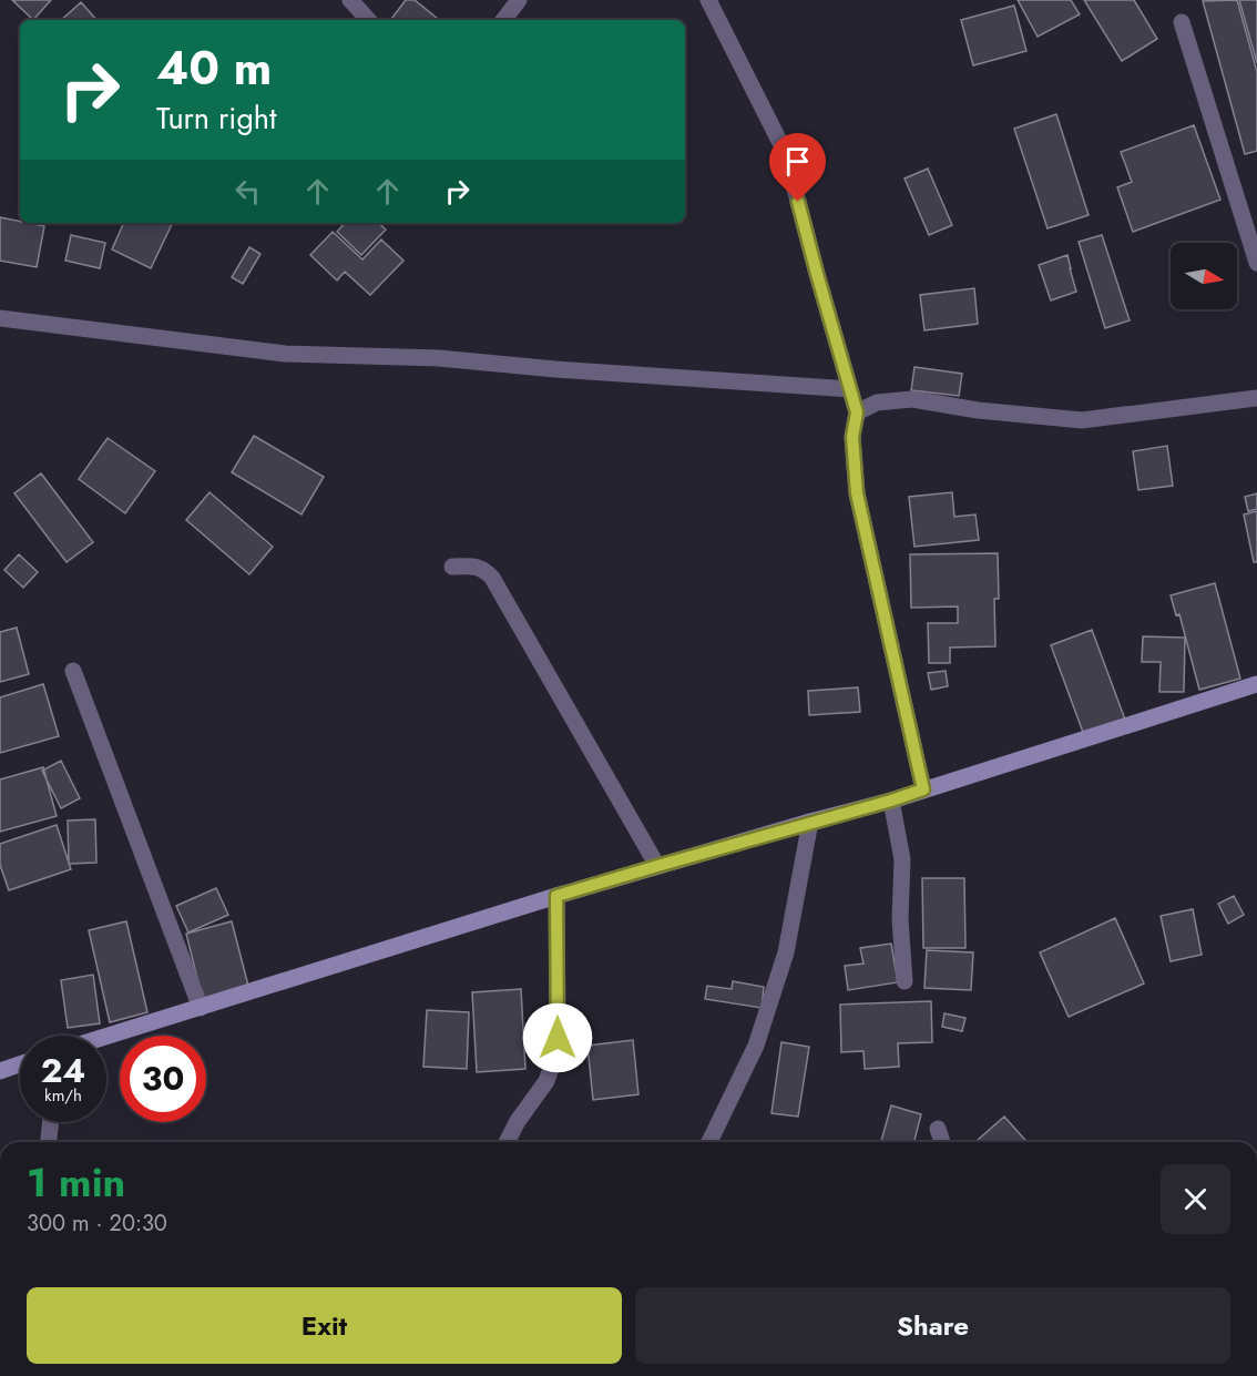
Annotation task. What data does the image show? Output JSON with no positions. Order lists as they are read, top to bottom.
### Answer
{
  "north": "right",
  "page": {
    "turn": ["40 m", "Turn right"],
    "speed": "24 km/h",
    "limit": "30",
    "heading": ["1 min", "300 m · 20:30"],
    "buttons": ["Exit", "Share"]
  }
}
